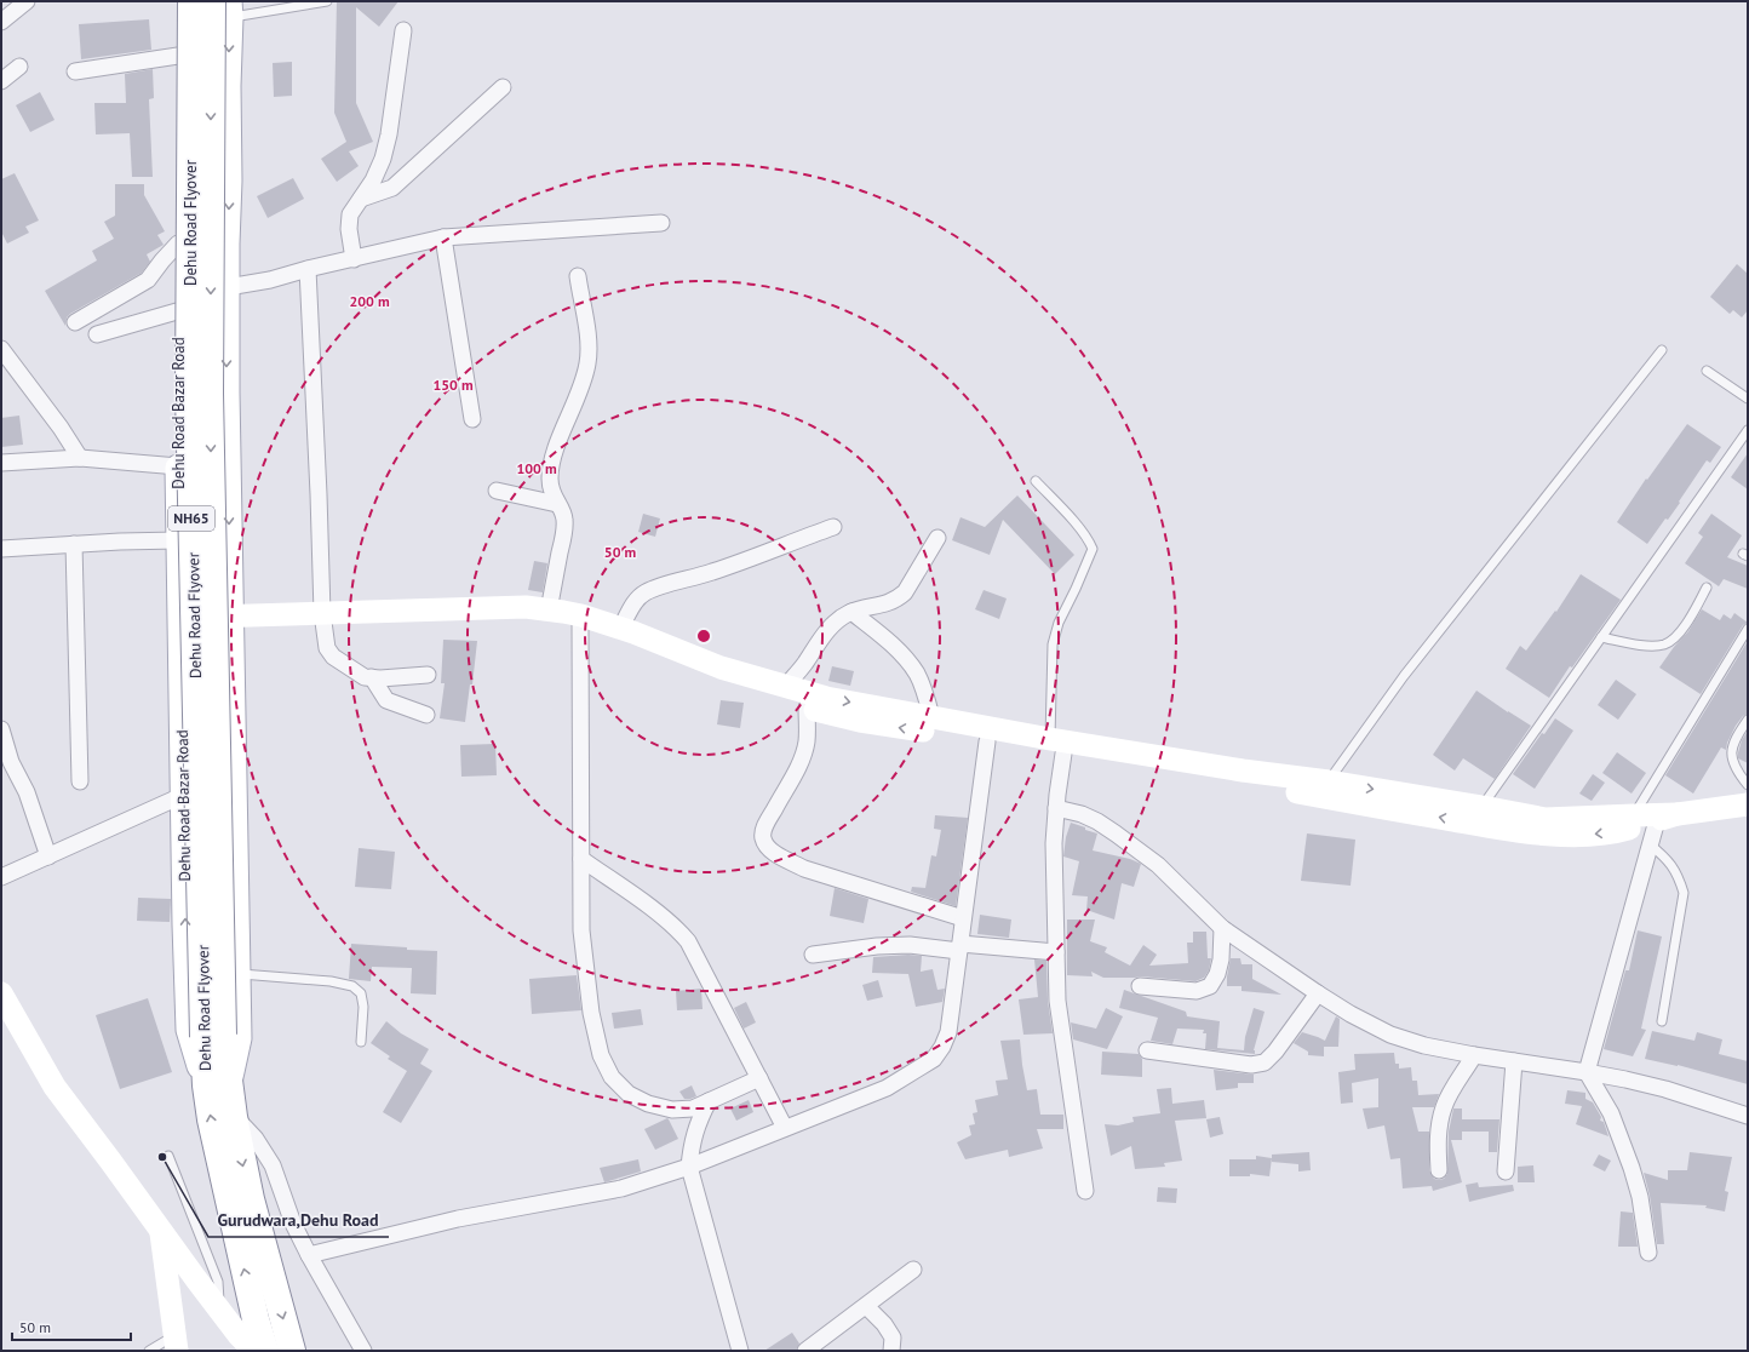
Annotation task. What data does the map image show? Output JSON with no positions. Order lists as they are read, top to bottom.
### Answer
{
  "streets": {
    "highway": ["Dehu Road Flyover", "NH65"],
    "main road": ["Dehu Road Bazar Road"]
  },
  "crossings": [
    ["Dehu Road Flyover", "Dehu Road Bazar Road"],
    ["Dehu Road Flyover", "NH65"],
    ["Dehu Road Bazar Road", "NH65"]
  ],
  "places": ["Gurudwara,Dehu Road"],
  "scale_bar": "50 m",
  "rings": [
    "200 m",
    "150 m",
    "100 m",
    "50 m"
  ]
}
